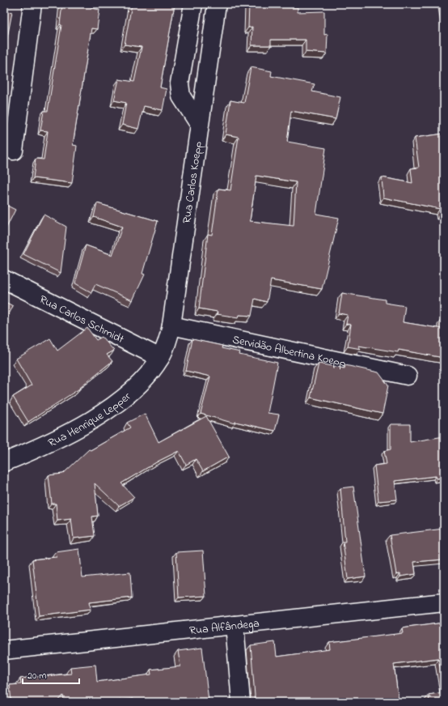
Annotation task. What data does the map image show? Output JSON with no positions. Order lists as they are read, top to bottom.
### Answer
{
  "streets": {
    "street": [
      "Rua Carlos Koepp",
      "Rua Carlos Schmidt",
      "Servidão Albertina Koepp",
      "Rua Henrique Lepper",
      "Rua Alfândega"
    ]
  },
  "crossings": [
    ["Rua Carlos Koepp", "Rua Carlos Schmidt"],
    ["Rua Carlos Koepp", "Servidão Albertina Koepp"],
    ["Rua Carlos Koepp", "Rua Henrique Lepper"],
    ["Rua Carlos Schmidt", "Rua Henrique Lepper"]
  ],
  "scale_bar": "20 m"
}
